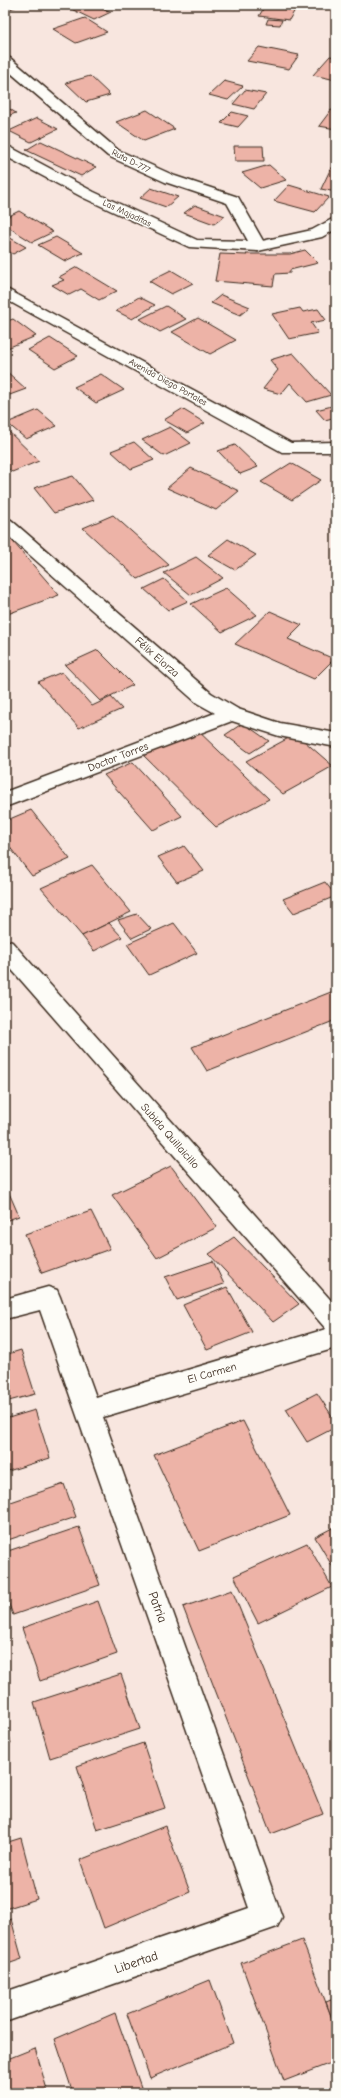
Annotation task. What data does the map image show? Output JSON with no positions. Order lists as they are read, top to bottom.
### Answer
{
  "streets": {
    "street": [
      "Ruta D-777",
      "Las Majaditas",
      "Avenida Diego Portales",
      "Félix Elorza",
      "Doctor Torres",
      "Subida Quillaicillo",
      "El Carmen",
      "Patria",
      "Libertad"
    ]
  },
  "crossings": [
    ["Ruta D-777", "Las Majaditas"],
    ["Félix Elorza", "Doctor Torres"],
    ["El Carmen", "Patria"],
    ["Patria", "Libertad"]
  ]
}
